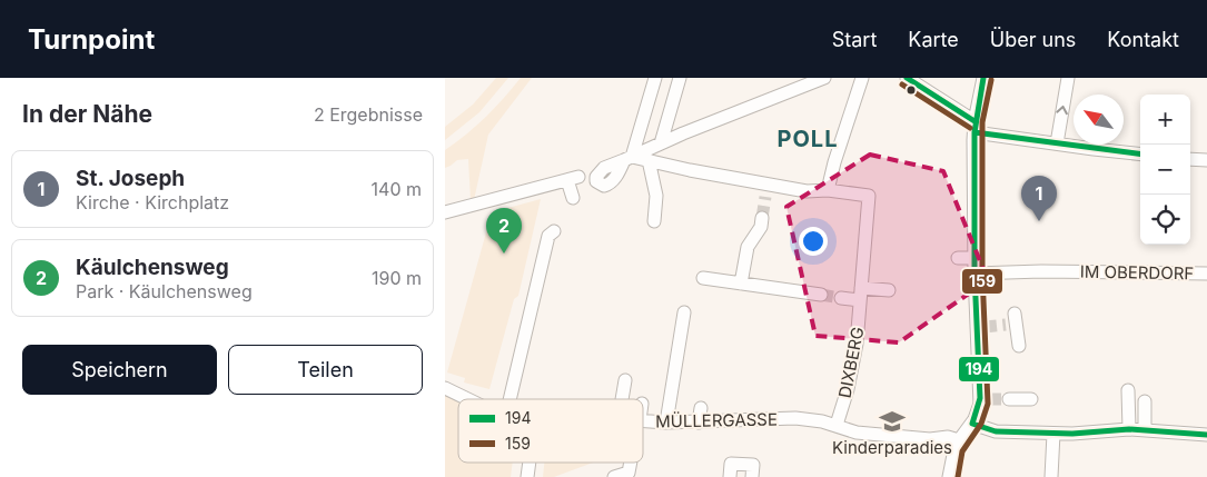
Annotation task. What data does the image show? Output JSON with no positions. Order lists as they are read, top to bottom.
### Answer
{
  "streets": {
    "street": ["IM OBERDORF", "DIXBERG", "MÜLLERGASSE"]
  },
  "crossings": [
    ["DIXBERG", "MÜLLERGASSE"]
  ],
  "districts": ["POLL"],
  "places": {
    "school or university": ["Kinderparadies"]
  },
  "lines": ["transit line 194", "transit line 159"],
  "legend": ["194", "159"],
  "north": "top left",
  "page": {
    "header": "Turnpoint",
    "nav": [
      "Start",
      "Karte",
      "Über uns",
      "Kontakt"
    ],
    "heading": ["In der Nähe", "2 Ergebnisse"],
    "map_buttons": ["+", "−"],
    "list": [
      {
        "mark": "1",
        "name": "St. Joseph",
        "note": "Kirche · Kirchplatz",
        "value": "140 m"
      },
      {
        "mark": "2",
        "name": "Käulchensweg",
        "note": "Park · Käulchensweg",
        "value": "190 m"
      }
    ],
    "pins": ["1", "2"],
    "buttons": ["Speichern", "Teilen"]
  }
}
